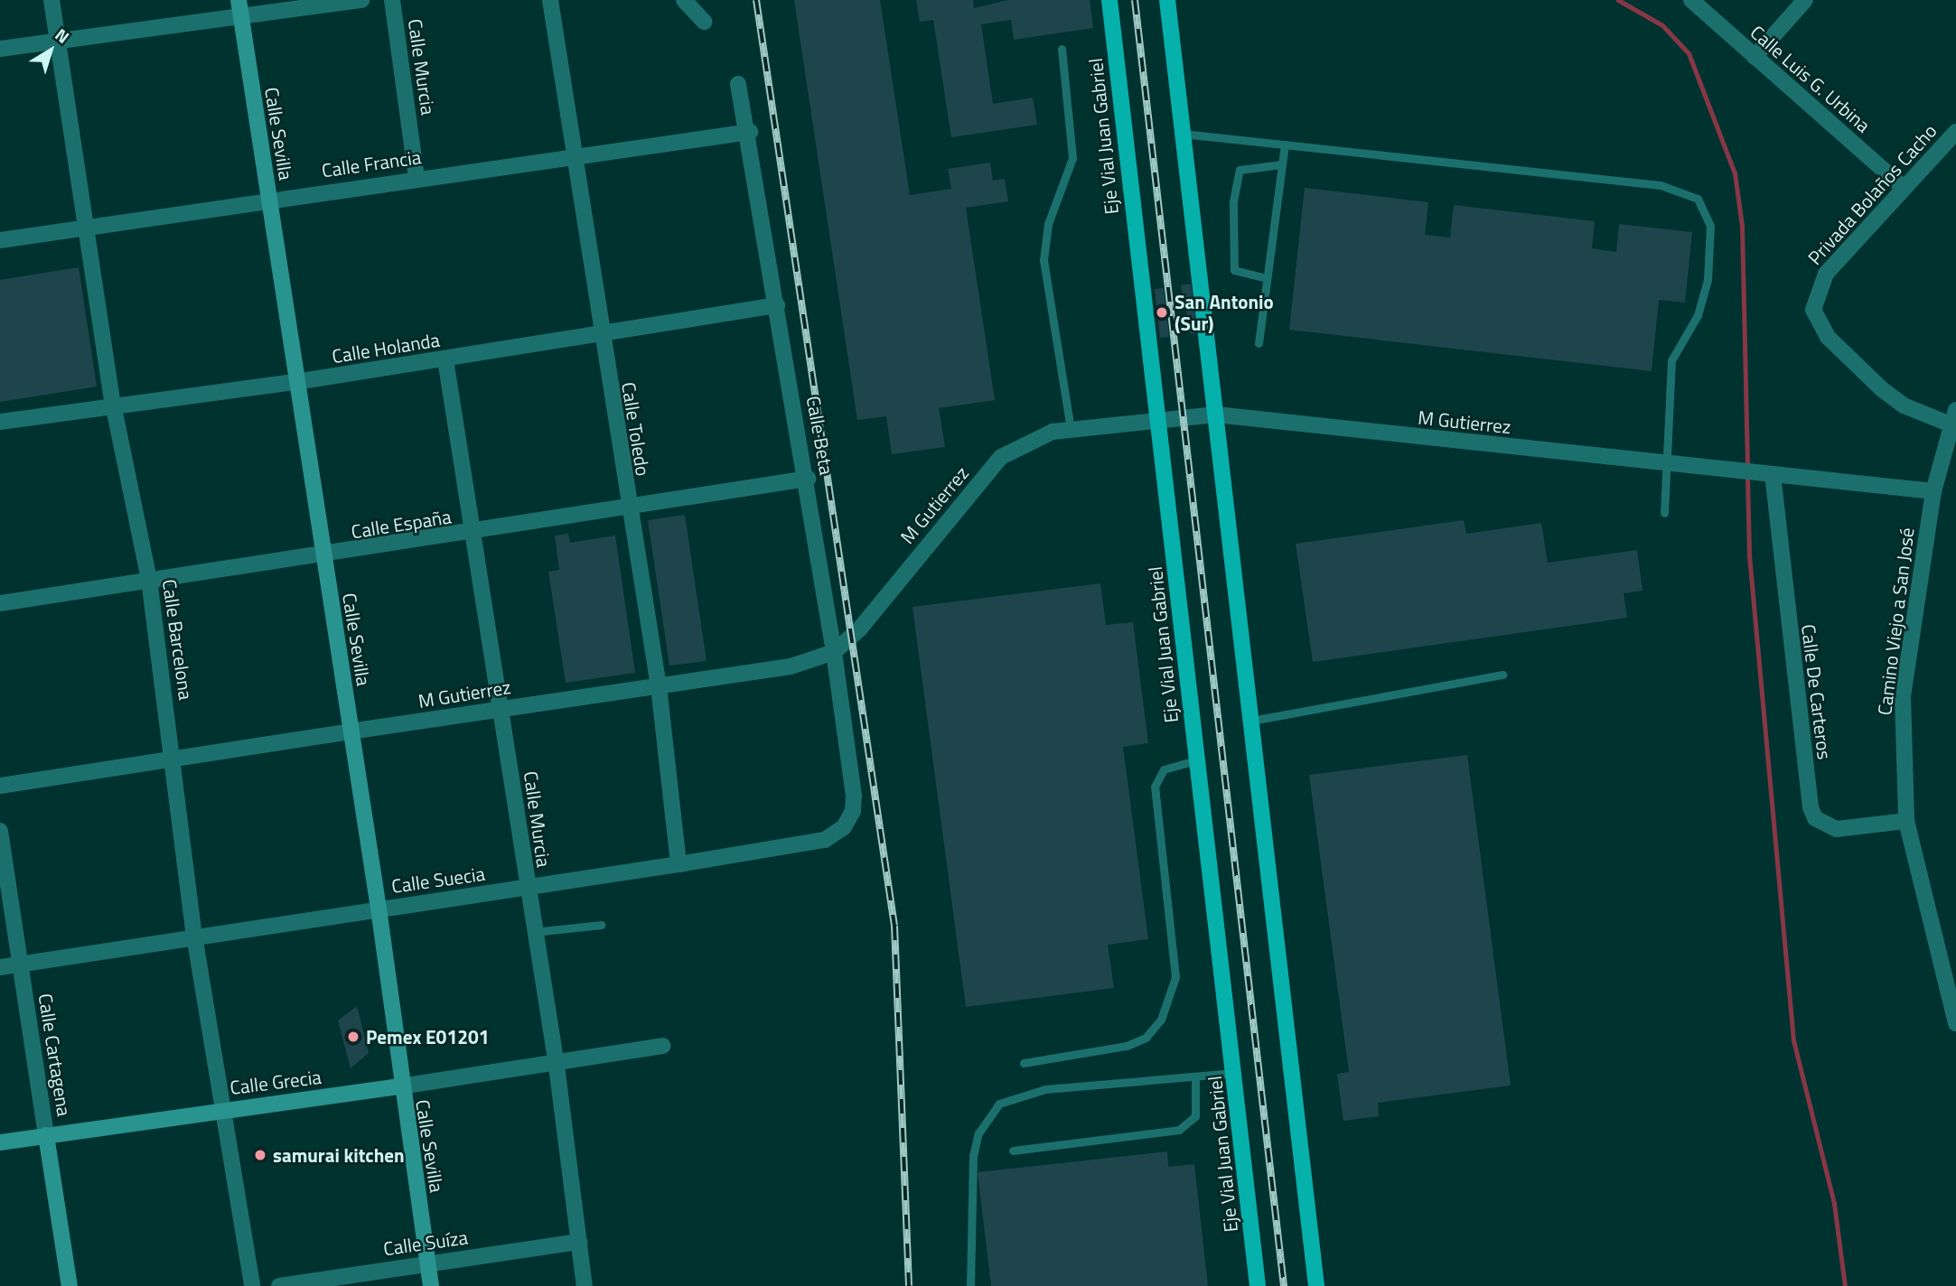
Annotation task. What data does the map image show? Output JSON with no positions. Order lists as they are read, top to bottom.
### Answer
{
  "streets": {
    "main road": [
      "Calle Sevilla",
      "Eje Vial Juan Gabriel",
      "Calle Cartagena",
      "Calle Grecia"
    ],
    "street": [
      "Calle Murcia",
      "Calle Luis G. Urbina",
      "Calle Francia",
      "Privada Bolaños Cacho",
      "Calle Holanda",
      "M Gutierrez",
      "Calle Toledo",
      "Calle Beta",
      "Calle España",
      "Camino Viejo a San José",
      "Calle Barcelona",
      "Calle De Carteros",
      "Calle Suecia",
      "Calle Suíza"
    ]
  },
  "crossings": [
    ["Calle Murcia", "Calle Francia"],
    ["Calle Murcia", "Calle Holanda"],
    ["Calle Murcia", "M Gutierrez"],
    ["Calle Murcia", "Calle España"],
    ["Calle Murcia", "Calle Suecia"],
    ["Calle Murcia", "Calle Grecia"],
    ["Calle Murcia", "Calle Suíza"],
    ["Calle Luis G. Urbina", "Privada Bolaños Cacho"],
    ["Calle Sevilla", "Calle Francia"],
    ["Calle Sevilla", "Calle Holanda"],
    ["Calle Sevilla", "M Gutierrez"],
    ["Calle Sevilla", "Calle España"],
    ["Calle Sevilla", "Calle Suecia"],
    ["Calle Sevilla", "Calle Grecia"],
    ["Calle Sevilla", "Calle Suíza"],
    ["Eje Vial Juan Gabriel", "M Gutierrez"],
    ["Calle Francia", "Calle Toledo"],
    ["Calle Francia", "Calle Beta"],
    ["Calle Francia", "Calle Barcelona"],
    ["Privada Bolaños Cacho", "Camino Viejo a San José"],
    ["Calle Holanda", "Calle Toledo"],
    ["Calle Holanda", "Calle Beta"],
    ["Calle Holanda", "Calle Barcelona"],
    ["M Gutierrez", "Calle Toledo"],
    ["M Gutierrez", "Calle Beta"],
    ["M Gutierrez", "Camino Viejo a San José"],
    ["M Gutierrez", "Calle Barcelona"],
    ["M Gutierrez", "Calle De Carteros"],
    ["Calle Toledo", "Calle España"],
    ["Calle Toledo", "Calle Suecia"],
    ["Calle Beta", "Calle España"],
    ["Calle Beta", "Calle Suecia"],
    ["Calle España", "Calle Barcelona"],
    ["Camino Viejo a San José", "Calle De Carteros"],
    ["Calle Barcelona", "Calle Suecia"],
    ["Calle Barcelona", "Calle Grecia"],
    ["Calle Suecia", "Calle Cartagena"],
    ["Calle Cartagena", "Calle Grecia"]
  ],
  "places": ["San Antonio (Sur)", "Pemex E01201", "samurai kitchen"],
  "north": "top right"
}
